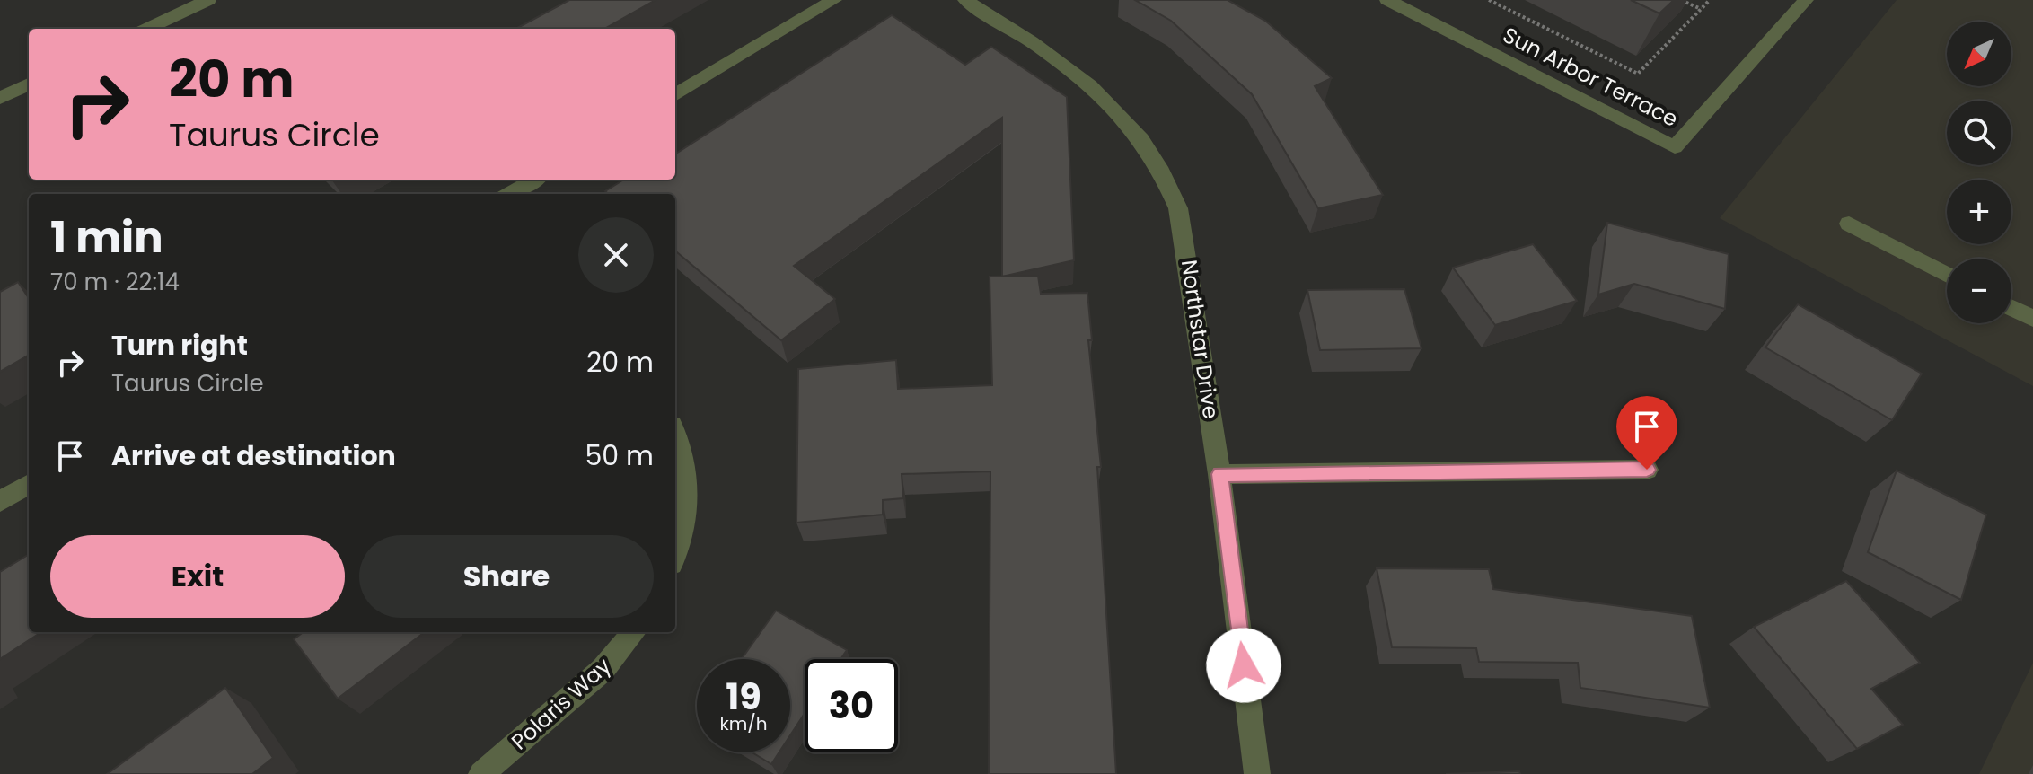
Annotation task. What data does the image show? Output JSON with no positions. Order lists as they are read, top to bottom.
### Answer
{
  "streets": {
    "street": ["Sun Arbor Terrace", "Northstar Drive", "Polaris Way"]
  },
  "north": "bottom left",
  "page": {
    "map_buttons": ["+", "−"],
    "turn": ["20 m", "Taurus Circle"],
    "heading": ["1 min", "70 m · 22:14"],
    "list": [
      {
        "name": "Turn right",
        "note": "Taurus Circle",
        "value": "20 m"
      },
      {
        "name": "Arrive at destination",
        "value": "50 m"
      }
    ],
    "buttons": ["Exit", "Share"],
    "speed": "19 km/h",
    "limit": "30"
  }
}
